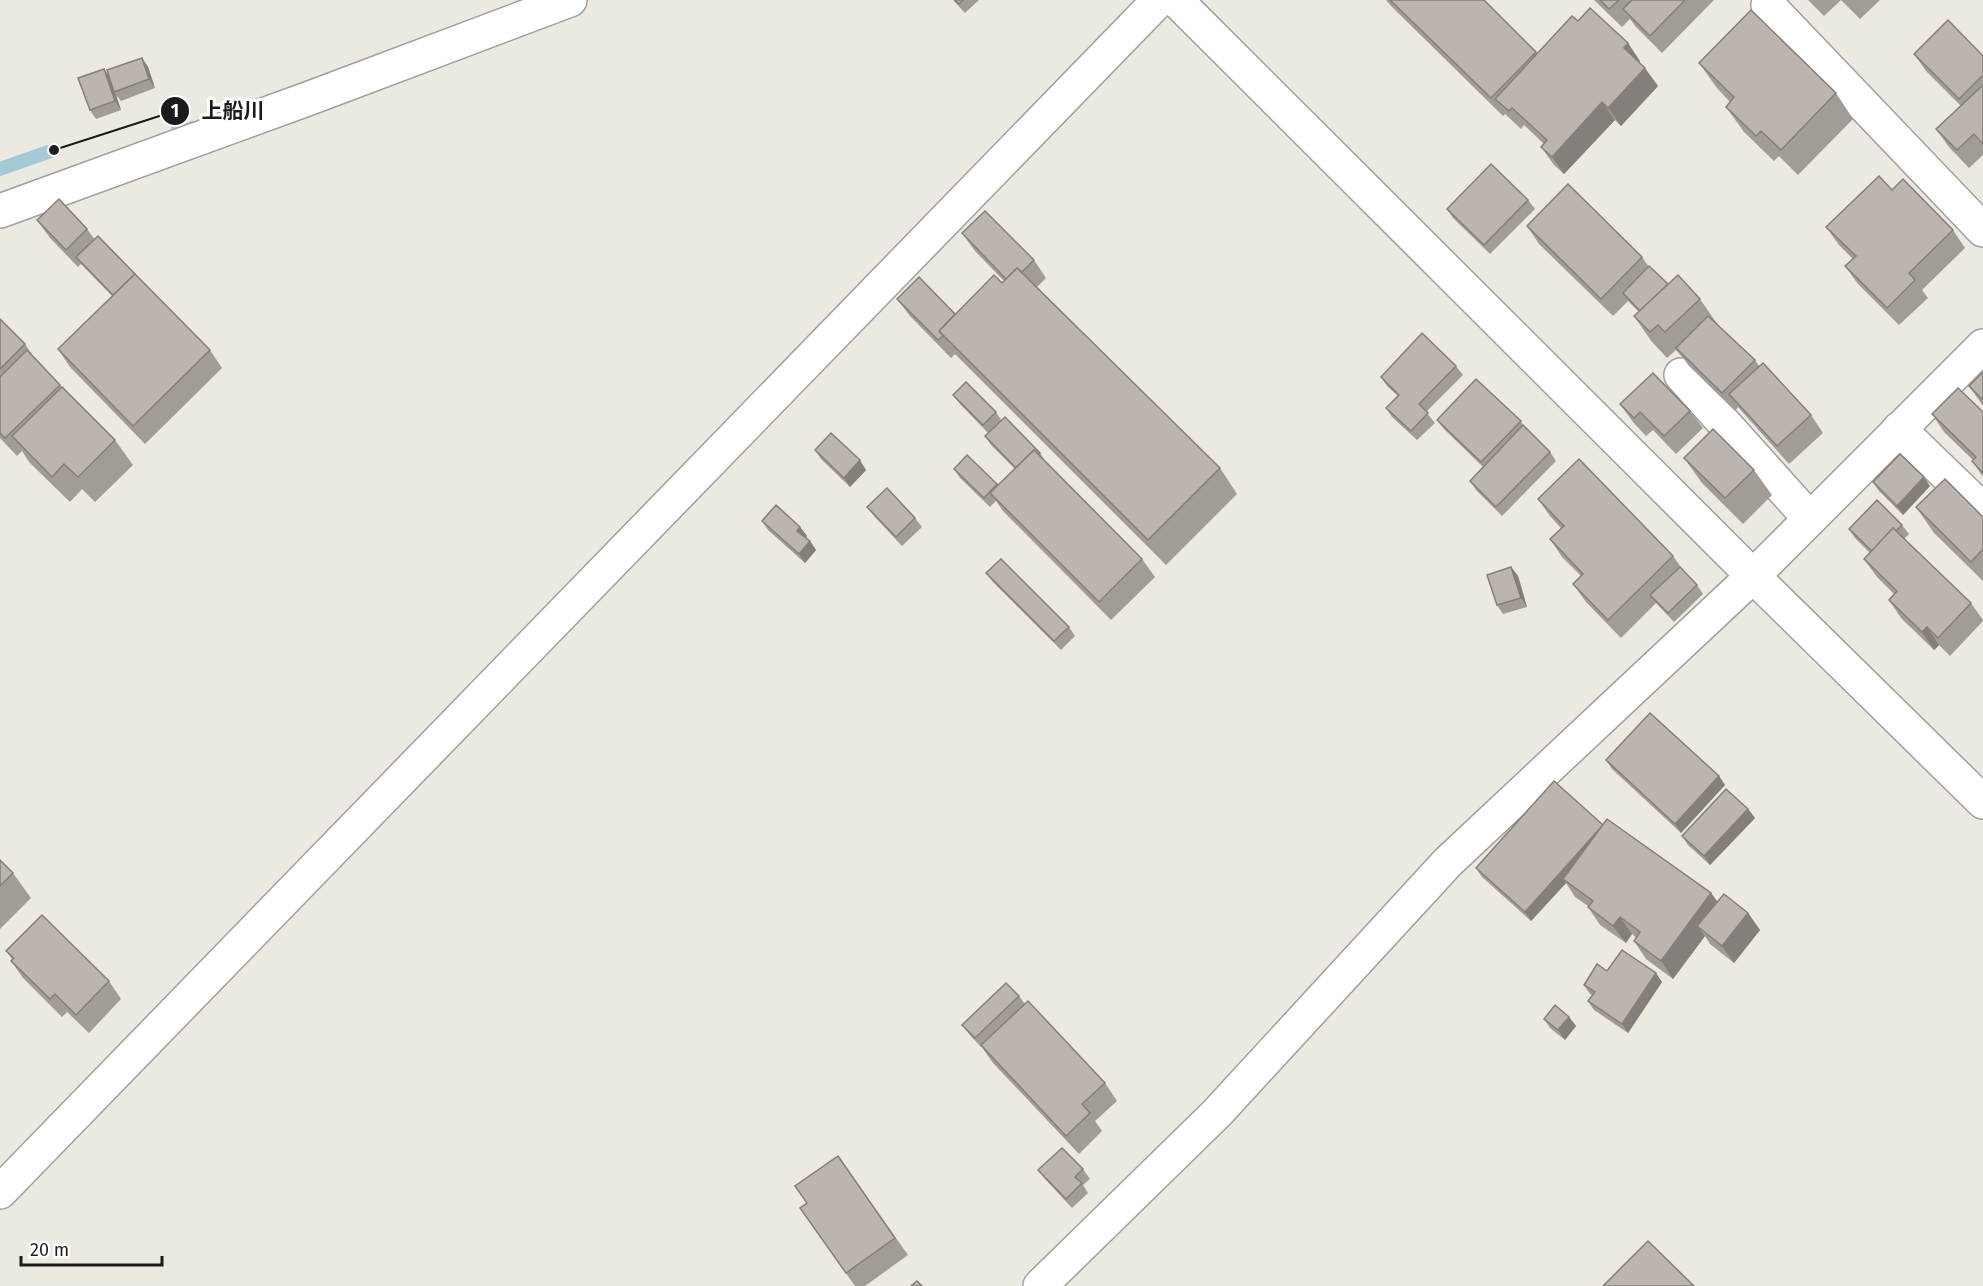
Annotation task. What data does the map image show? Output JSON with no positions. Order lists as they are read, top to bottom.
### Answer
{
  "places": ["上船川"],
  "scale_bar": "20 m"
}
